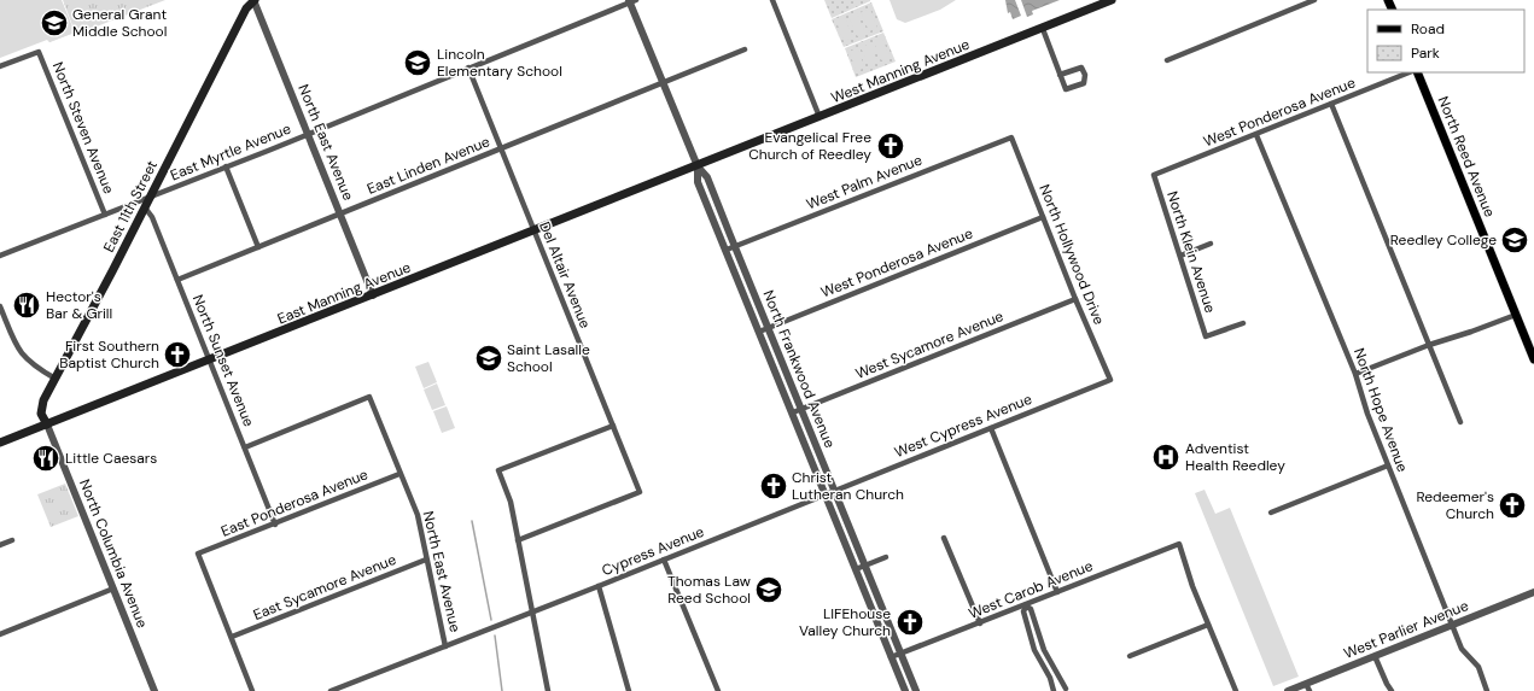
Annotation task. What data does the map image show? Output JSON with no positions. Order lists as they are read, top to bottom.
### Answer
{
  "streets": {
    "main road": [
      "West Manning Avenue",
      "North Reed Avenue",
      "East 11th Street",
      "East Manning Avenue"
    ],
    "street": [
      "West Ponderosa Avenue",
      "North Steven Avenue",
      "North East Avenue",
      "East Myrtle Avenue",
      "East Linden Avenue",
      "West Palm Avenue",
      "North Klein Avenue",
      "North Hollywood Drive",
      "Del Altair Avenue",
      "West Sycamore Avenue",
      "North Sunset Avenue",
      "North Frankwood Avenue",
      "North Hope Avenue",
      "West Cypress Avenue",
      "East Ponderosa Avenue",
      "Cypress Avenue",
      "North Columbia Avenue",
      "East Sycamore Avenue",
      "West Carob Avenue",
      "West Parlier Avenue"
    ]
  },
  "crossings": [
    ["West Manning Avenue", "East Manning Avenue"],
    ["West Manning Avenue", "North Frankwood Avenue"],
    ["West Ponderosa Avenue", "North Klein Avenue"],
    ["West Ponderosa Avenue", "North Hollywood Drive"],
    ["West Ponderosa Avenue", "North Frankwood Avenue"],
    ["West Ponderosa Avenue", "North Hope Avenue"],
    ["North Steven Avenue", "East Myrtle Avenue"],
    ["North East Avenue", "East Myrtle Avenue"],
    ["North East Avenue", "East Linden Avenue"],
    ["North East Avenue", "East 11th Street"],
    ["North East Avenue", "East Manning Avenue"],
    ["North East Avenue", "North Sunset Avenue"],
    ["North East Avenue", "East Ponderosa Avenue"],
    ["North East Avenue", "Cypress Avenue"],
    ["North East Avenue", "East Sycamore Avenue"],
    ["East Myrtle Avenue", "East 11th Street"],
    ["East Myrtle Avenue", "Del Altair Avenue"],
    ["East Myrtle Avenue", "North Frankwood Avenue"],
    ["East Linden Avenue", "Del Altair Avenue"],
    ["East Linden Avenue", "North Sunset Avenue"],
    ["East Linden Avenue", "North Frankwood Avenue"],
    ["West Palm Avenue", "North Hollywood Drive"],
    ["West Palm Avenue", "North Frankwood Avenue"],
    ["East 11th Street", "East Manning Avenue"],
    ["East 11th Street", "North Sunset Avenue"],
    ["East 11th Street", "North Columbia Avenue"],
    ["North Hollywood Drive", "West Sycamore Avenue"],
    ["North Hollywood Drive", "West Cypress Avenue"],
    ["Del Altair Avenue", "East Manning Avenue"],
    ["East Manning Avenue", "North Sunset Avenue"],
    ["East Manning Avenue", "North Frankwood Avenue"],
    ["East Manning Avenue", "North Columbia Avenue"],
    ["West Sycamore Avenue", "North Frankwood Avenue"],
    ["North Sunset Avenue", "East Ponderosa Avenue"],
    ["North Frankwood Avenue", "West Cypress Avenue"],
    ["North Frankwood Avenue", "Cypress Avenue"],
    ["North Frankwood Avenue", "West Carob Avenue"],
    ["North Hope Avenue", "West Parlier Avenue"],
    ["West Cypress Avenue", "Cypress Avenue"],
    ["East Ponderosa Avenue", "East Sycamore Avenue"]
  ],
  "places": {
    "school or university": [
      "General Grant Middle School",
      "Lincoln Elementary School",
      "Reedley College",
      "Saint Lasalle School",
      "Thomas Law Reed School"
    ],
    "church": [
      "Evangelical Free Church of Reedley",
      "First Southern Baptist Church",
      "Christ Lutheran Church",
      "Redeemer's Church",
      "LIFEhouse Valley Church"
    ],
    "restaurant": ["Hector's Bar & Grill", "Little Caesars"],
    "hospital": ["Adventist Health Reedley"]
  },
  "legend": ["Road", "Park"]
}
